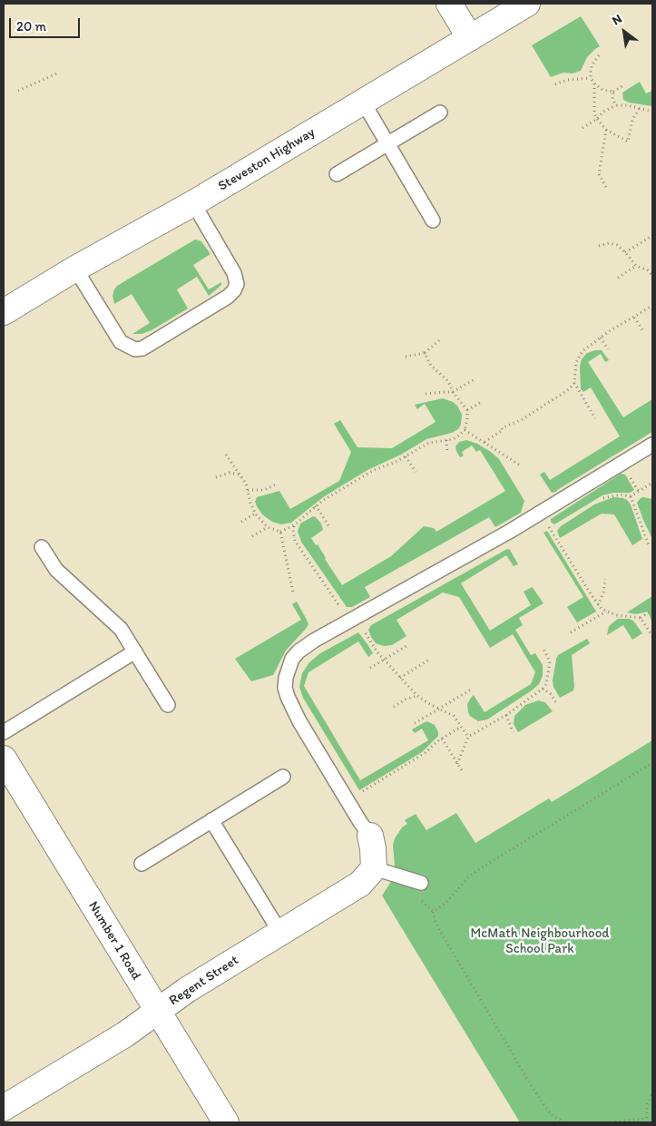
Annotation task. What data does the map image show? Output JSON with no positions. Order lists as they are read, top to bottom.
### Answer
{
  "streets": {
    "street": ["Steveston Highway", "Number 1 Road", "Regent Street"]
  },
  "crossings": [
    ["Number 1 Road", "Regent Street"]
  ],
  "parks": ["McMath Neighbourhood School Park"],
  "scale_bar": "20 m",
  "north": "top left"
}
